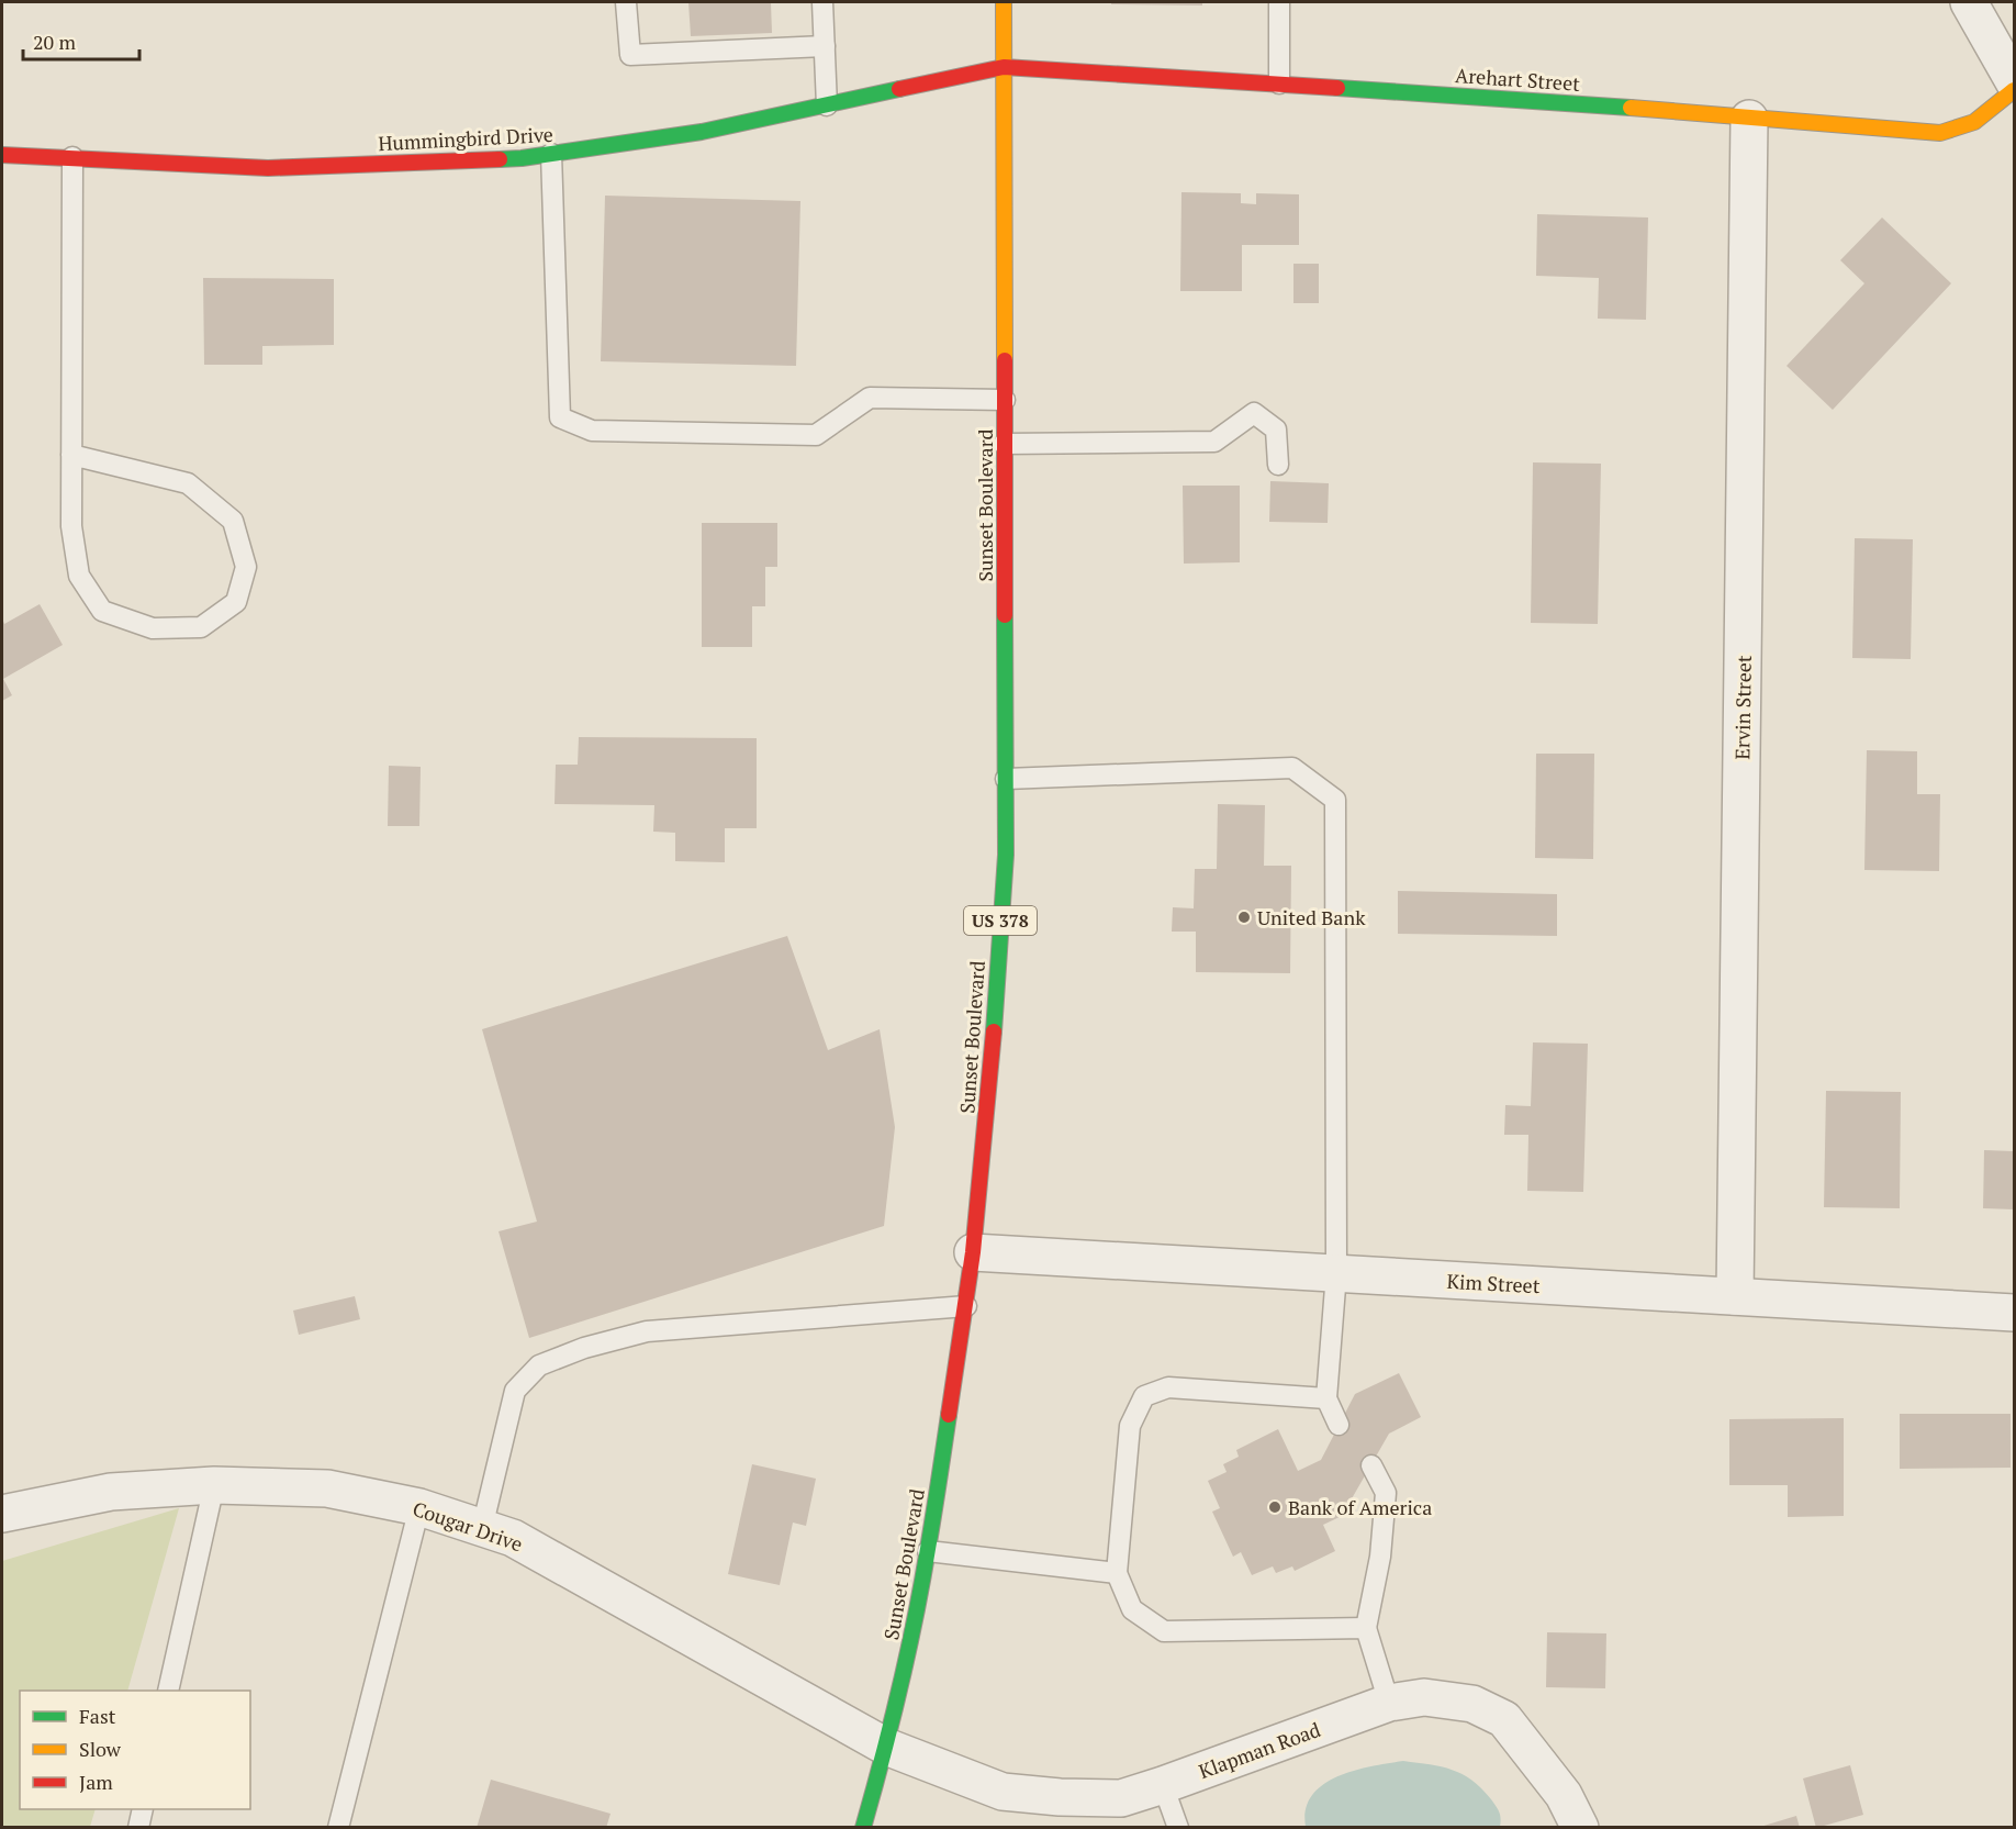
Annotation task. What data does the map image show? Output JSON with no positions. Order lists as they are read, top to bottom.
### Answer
{
  "streets": {
    "street": [
      "Arehart Street",
      "Hummingbird Drive",
      "Sunset Boulevard",
      "Ervin Street",
      "US 378",
      "Kim Street",
      "Cougar Drive",
      "Klapman Road"
    ]
  },
  "crossings": [
    ["Arehart Street", "Hummingbird Drive"],
    ["Arehart Street", "Sunset Boulevard"],
    ["Arehart Street", "Ervin Street"],
    ["Hummingbird Drive", "Sunset Boulevard"],
    ["Sunset Boulevard", "Kim Street"],
    ["Sunset Boulevard", "Cougar Drive"],
    ["Sunset Boulevard", "Klapman Road"],
    ["Ervin Street", "Kim Street"],
    ["Cougar Drive", "Klapman Road"]
  ],
  "places": ["United Bank", "Bank of America"],
  "legend": ["Fast", "Slow", "Jam"],
  "scale_bar": "20 m"
}
